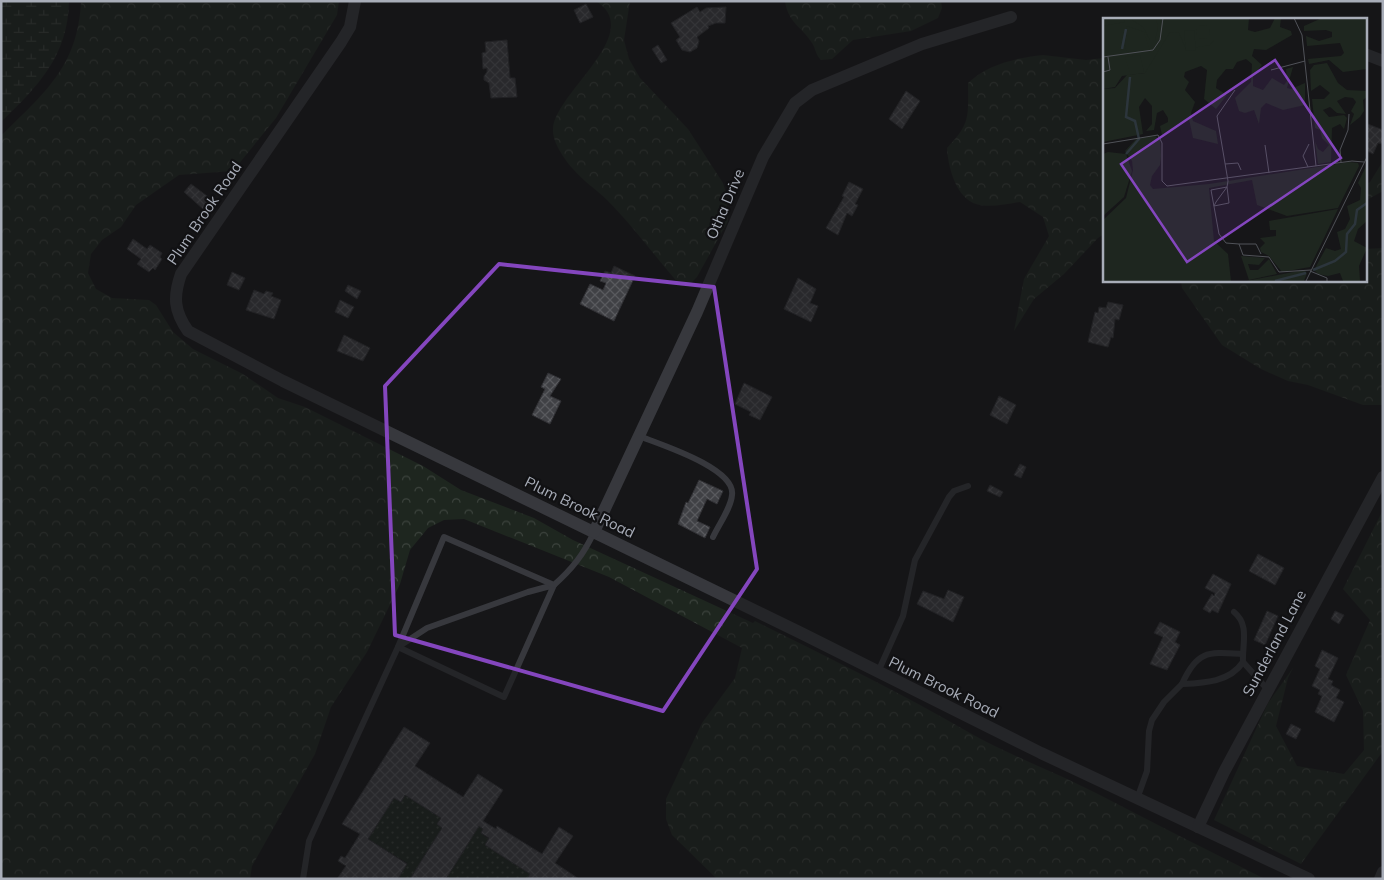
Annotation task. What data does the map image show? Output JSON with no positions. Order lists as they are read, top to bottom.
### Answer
{
  "streets": {
    "street": ["Otha Drive", "Plum Brook Road", "Sunderland Lane"]
  },
  "crossings": [
    ["Otha Drive", "Plum Brook Road"],
    ["Plum Brook Road", "Sunderland Lane"]
  ]
}
